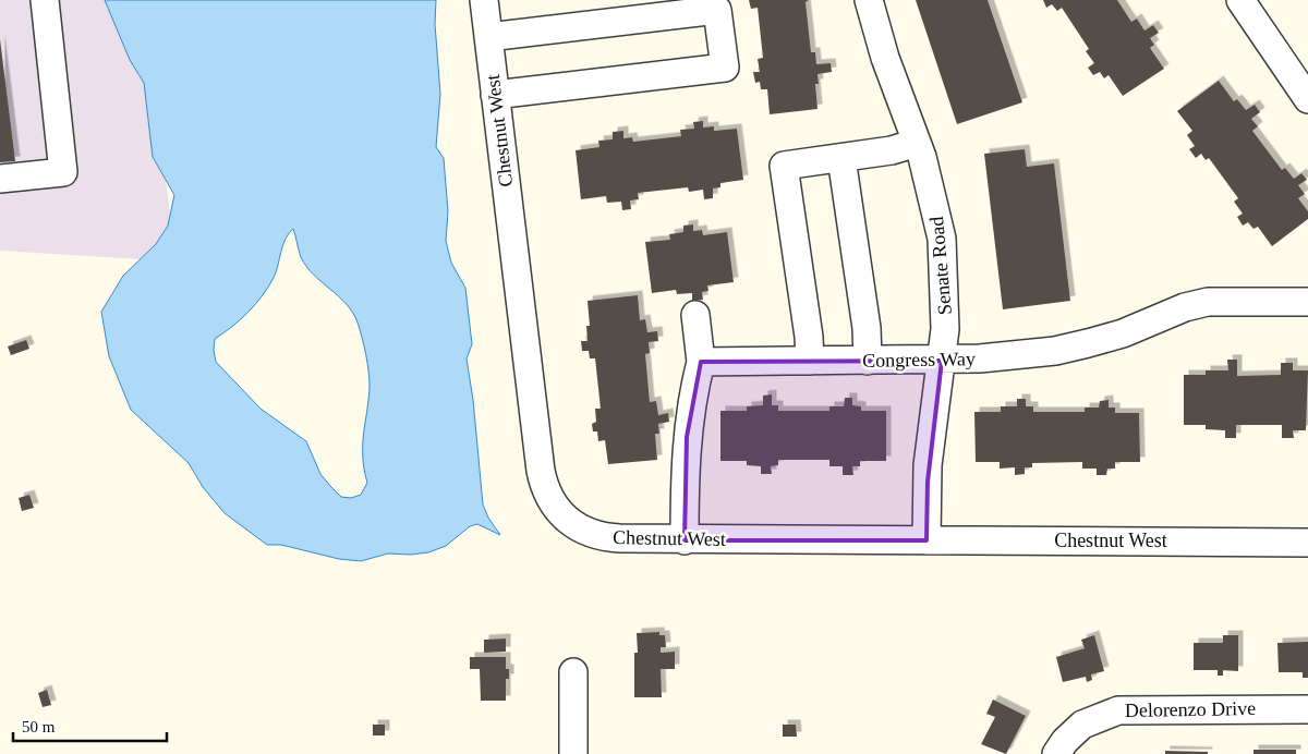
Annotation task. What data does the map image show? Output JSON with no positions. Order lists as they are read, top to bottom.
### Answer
{
  "streets": {
    "street": [
      "Chestnut West",
      "Senate Road",
      "Congress Way",
      "Delorenzo Drive"
    ]
  },
  "crossings": [
    ["Chestnut West", "Senate Road"],
    ["Senate Road", "Congress Way"]
  ],
  "scale_bar": "50 m"
}
